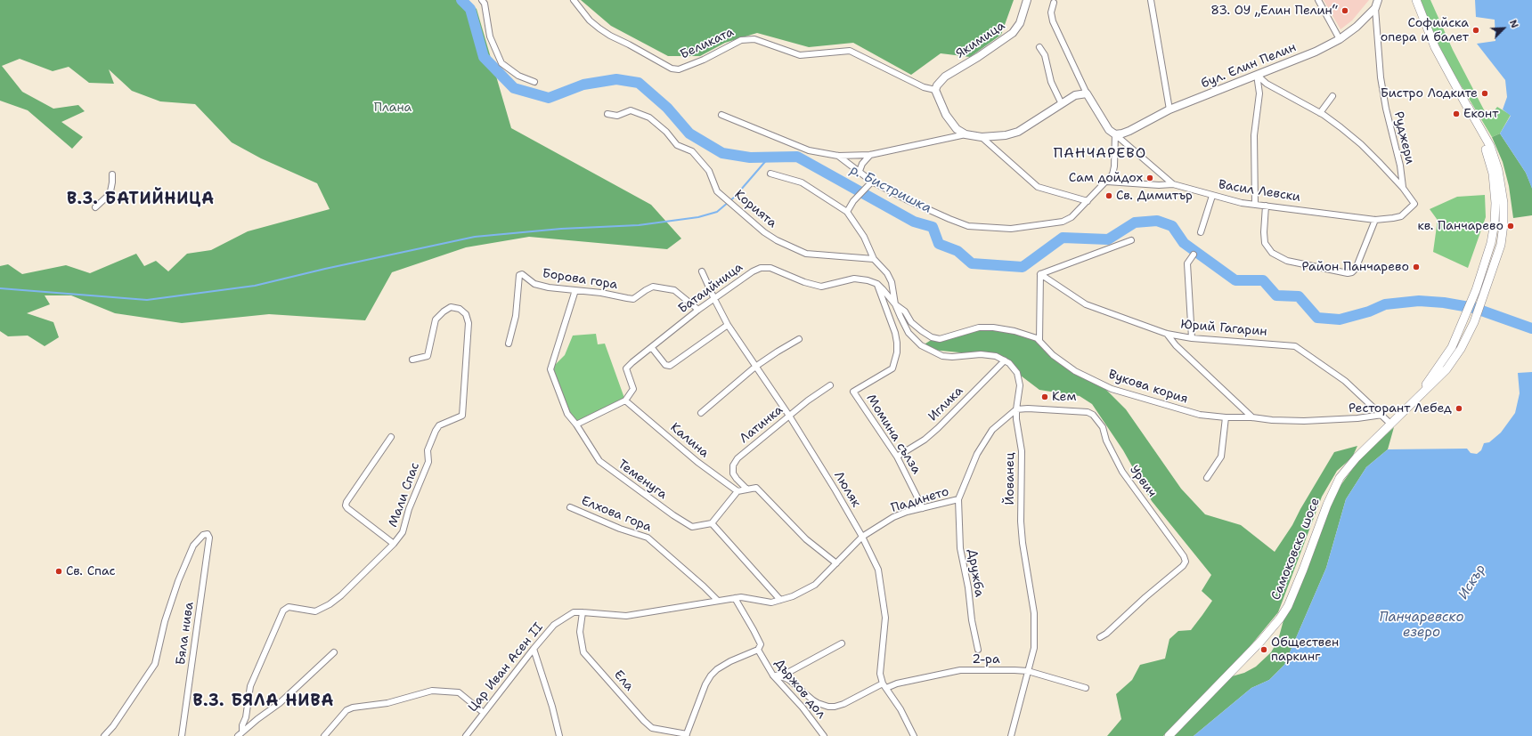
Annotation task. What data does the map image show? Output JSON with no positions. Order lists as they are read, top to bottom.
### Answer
{
  "streets": {
    "main road": ["Самоковско шосе"],
    "street": [
      "Якимица",
      "Беликата",
      "бул. Елин Пелин",
      "Руджери",
      "Васил Левски",
      "Корията",
      "Борова гора",
      "Батаийница",
      "Юрий Гагарин",
      "Вукова кория",
      "Иглика",
      "Латинка",
      "Момина сълза",
      "Калина",
      "Йованец",
      "Теменуга",
      "Урвич",
      "Люляк",
      "Мали Спас",
      "Падинето",
      "Елхова гора",
      "Дружба",
      "Бяла нива",
      "2-ра",
      "Цар Иван Асен II",
      "Ела",
      "Държов дол"
    ]
  },
  "crossings": [
    ["Якимица", "Беликата"],
    ["бул. Елин Пелин", "Руджери"],
    ["бул. Елин Пелин", "Васил Левски"],
    ["Руджери", "Васил Левски"],
    ["Борова гора", "Батаийница"],
    ["Борова гора", "Теменуга"],
    ["Батаийница", "Момина сълза"],
    ["Батаийница", "Калина"],
    ["Батаийница", "Люляк"],
    ["Юрий Гагарин", "Вукова кория"],
    ["Юрий Гагарин", "Самоковско шосе"],
    ["Вукова кория", "Йованец"],
    ["Иглика", "Момина сълза"],
    ["Иглика", "Йованец"],
    ["Латинка", "Люляк"],
    ["Момина сълза", "Падинето"],
    ["Йованец", "Урвич"],
    ["Йованец", "Падинето"],
    ["Йованец", "2-ра"],
    ["Урвич", "Падинето"],
    ["Люляк", "Падинето"],
    ["Люляк", "2-ра"],
    ["Падинето", "Дружба"],
    ["Падинето", "Цар Иван Асен II"],
    ["Падинето", "Държов дол"],
    ["Елхова гора", "Цар Иван Асен II"],
    ["2-ра", "Държов дол"],
    ["Цар Иван Асен II", "Ела"],
    ["Цар Иван Асен II", "Държов дол"]
  ],
  "districts": ["ПАНЧАРЕВО", "В.З. БАТИЙНИЦА", "В.З. БЯЛА НИВА"],
  "water": ["р. Бистришка", "Искър", "Панчаревско езеро"],
  "parks": ["Плана"],
  "places": [
    "83. ОУ „Елин Пелин“",
    "Софийска опера и балет",
    "Бистро Лодките",
    "Еконт",
    "Сам дойдох",
    "Св. Димитър",
    "кв. Панчарево",
    "Район Панчарево",
    "Кем",
    "Ресторант Лебед",
    "Св. Спас",
    "Обществен паркинг"
  ],
  "north": "top right"
}
